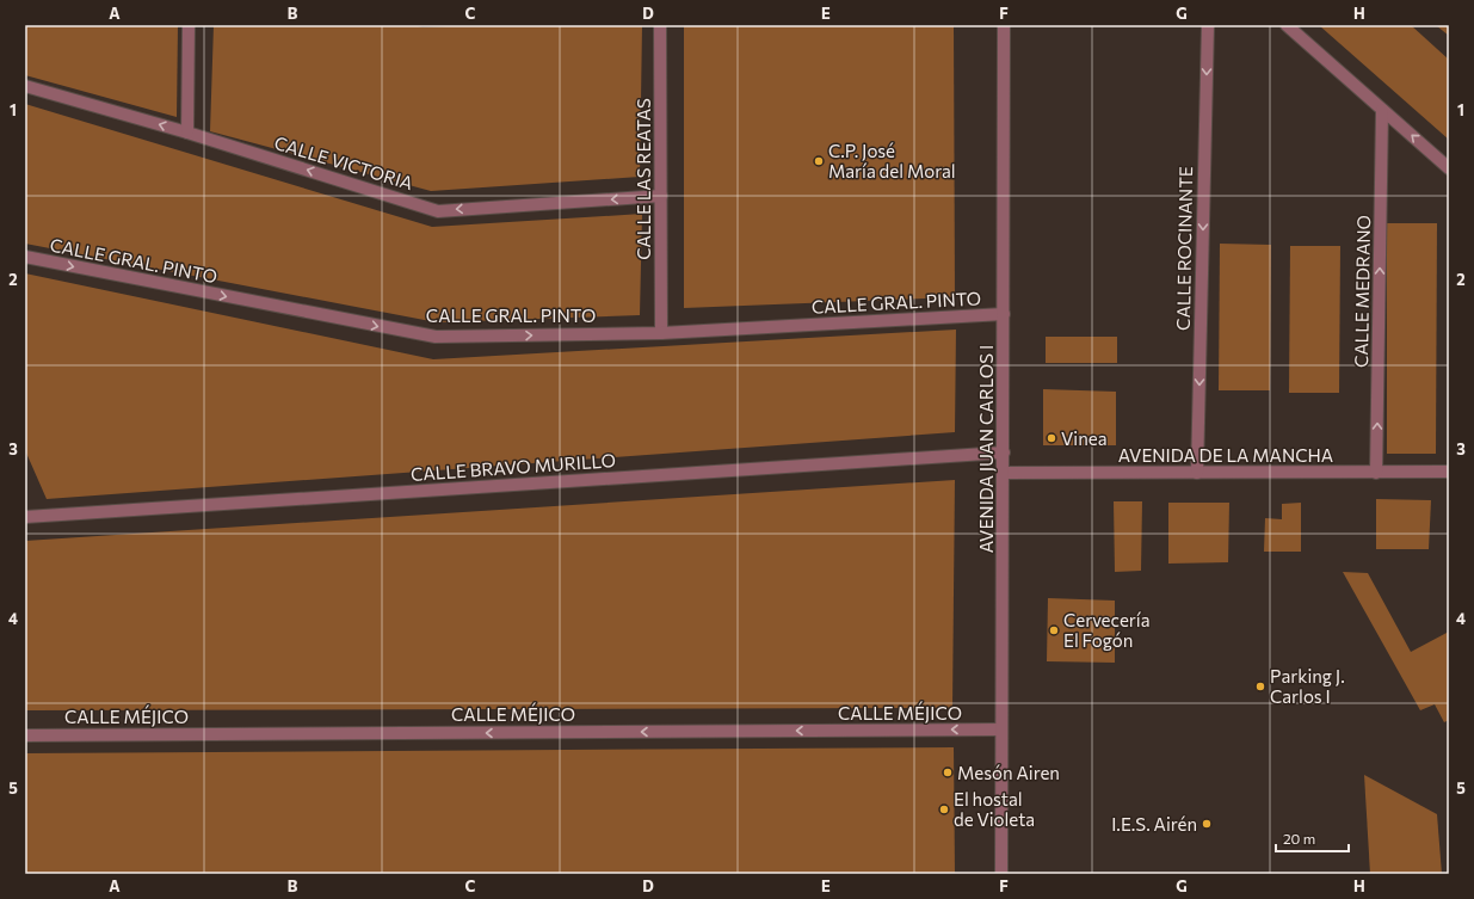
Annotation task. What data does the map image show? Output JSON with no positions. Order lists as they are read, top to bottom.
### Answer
{
  "streets": {
    "street": [
      "CALLE VICTORIA",
      "CALLE LAS REATAS",
      "CALLE ROCINANTE",
      "CALLE GRAL. PINTO",
      "CALLE MEDRANO",
      "AVENIDA JUAN CARLOS I",
      "AVENIDA DE LA MANCHA",
      "CALLE BRAVO MURILLO",
      "CALLE MÉJICO"
    ]
  },
  "crossings": [
    ["CALLE VICTORIA", "CALLE LAS REATAS"],
    ["CALLE LAS REATAS", "CALLE GRAL. PINTO"],
    ["CALLE ROCINANTE", "AVENIDA DE LA MANCHA"],
    ["CALLE GRAL. PINTO", "AVENIDA JUAN CARLOS I"],
    ["CALLE MEDRANO", "AVENIDA DE LA MANCHA"],
    ["AVENIDA JUAN CARLOS I", "AVENIDA DE LA MANCHA"],
    ["AVENIDA JUAN CARLOS I", "CALLE BRAVO MURILLO"],
    ["AVENIDA JUAN CARLOS I", "CALLE MÉJICO"]
  ],
  "one_way": [
    "CALLE VICTORIA",
    "CALLE ROCINANTE",
    "CALLE GRAL. PINTO",
    "CALLE MEDRANO",
    "CALLE MÉJICO"
  ],
  "places": [
    "C.P. José María del Moral",
    "Vinea",
    "Cervecería El Fogón",
    "Parking J. Carlos I",
    "Mesón Airen",
    "El hostal de Violeta",
    "I.E.S. Airén"
  ],
  "scale_bar": "20 m",
  "grid": {
    "columns": [
      "A",
      "B",
      "C",
      "D",
      "E",
      "F",
      "G",
      "H"
    ],
    "rows": [
      "1",
      "2",
      "3",
      "4",
      "5"
    ]
  }
}
